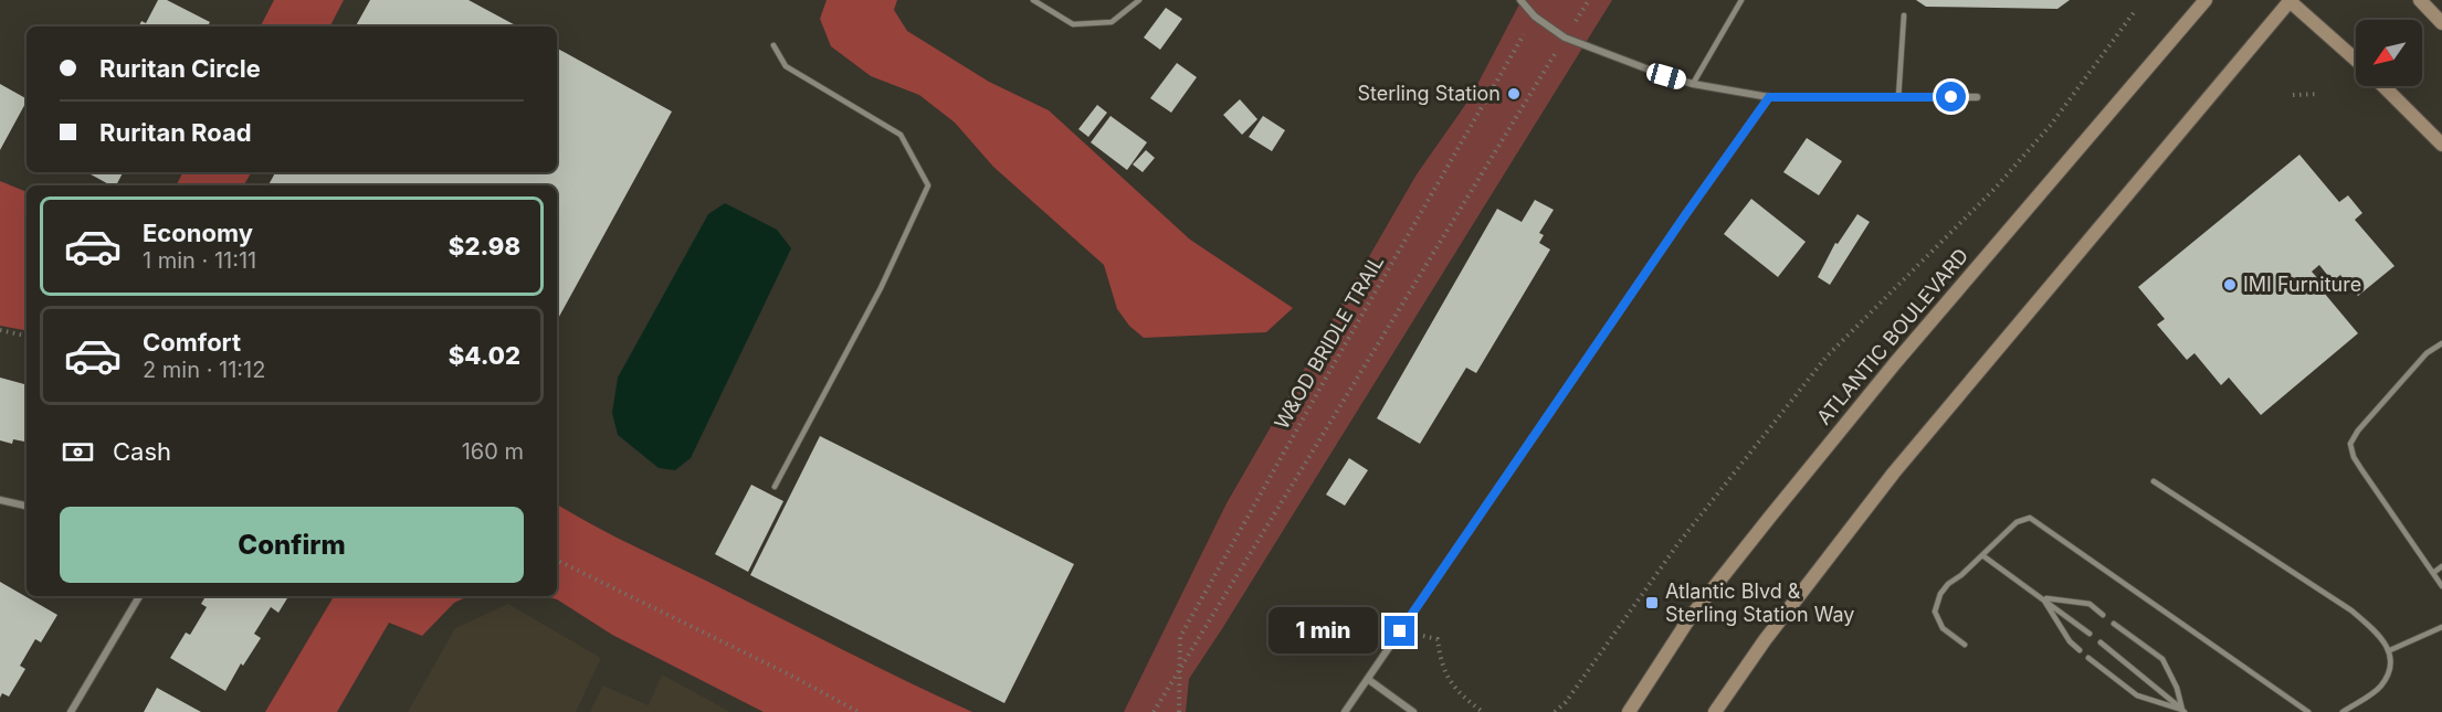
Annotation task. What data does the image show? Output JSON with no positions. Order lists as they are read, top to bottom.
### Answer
{
  "streets": {
    "main road": ["ATLANTIC BOULEVARD"],
    "path": ["W&OD BRIDLE TRAIL"]
  },
  "places": {
    "other": ["Sterling Station", "IMI Furniture"],
    "transit": ["Atlantic Blvd & Sterling Station Way"]
  },
  "north": "bottom left",
  "page": {
    "banner": ["Ruritan Circle", "Ruritan Road"],
    "list": [
      {
        "name": "Economy",
        "note": "1 min · 11:11",
        "value": "$2.98"
      },
      {
        "name": "Comfort",
        "note": "2 min · 11:12",
        "value": "$4.02"
      }
    ],
    "pay": ["Cash", "160 m"],
    "buttons": "Confirm",
    "bubble": "1 min"
  }
}
